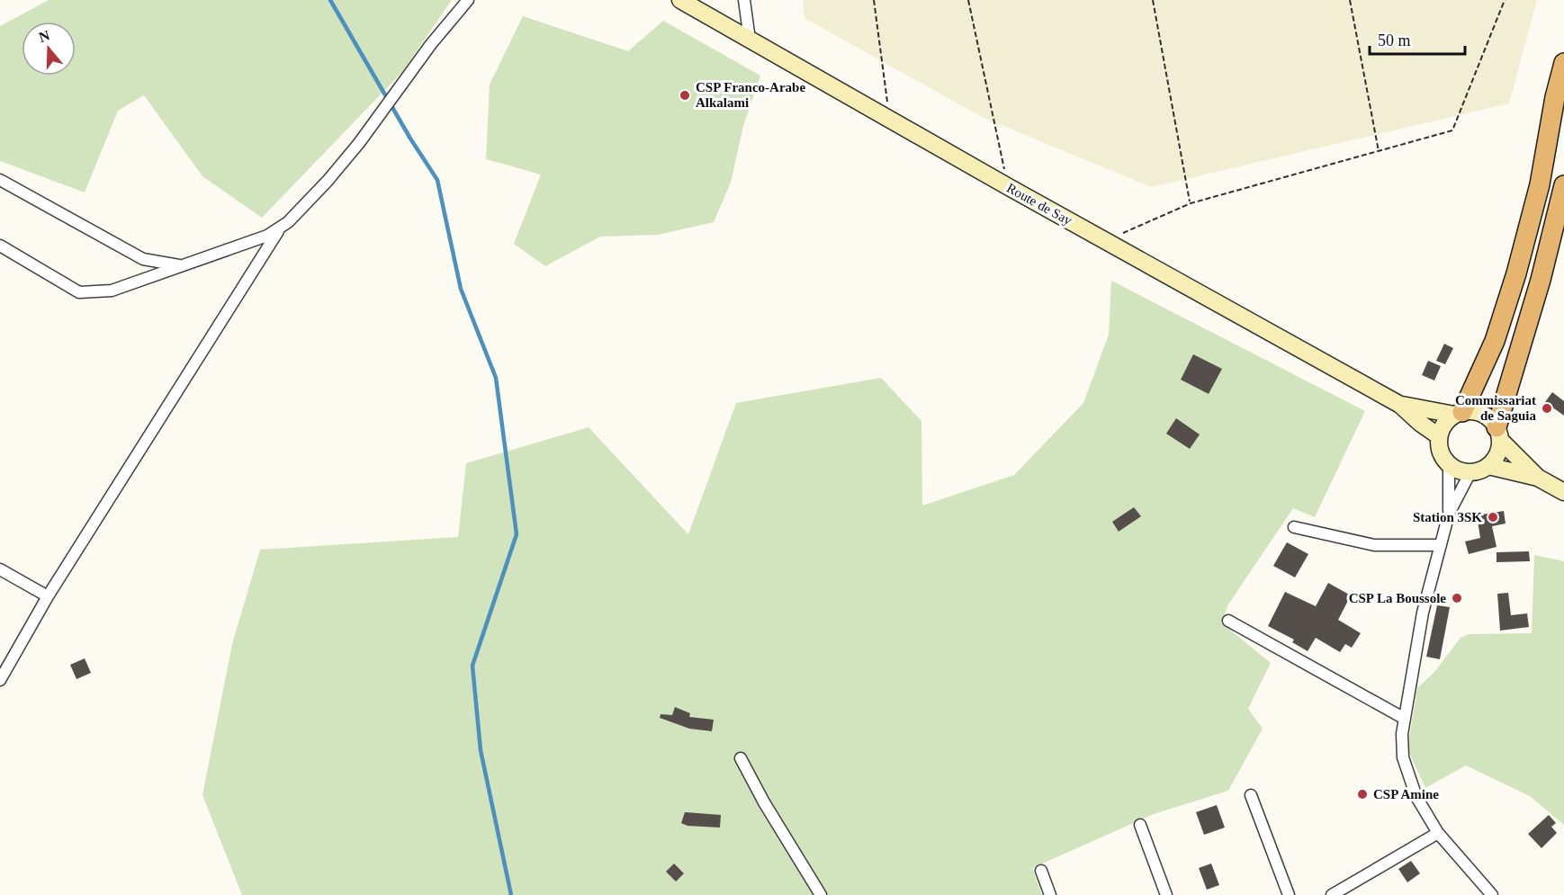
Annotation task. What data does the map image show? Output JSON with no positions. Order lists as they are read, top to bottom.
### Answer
{
  "streets": {
    "main road": ["Route de Say"]
  },
  "places": [
    "CSP Franco-Arabe Alkalami",
    "Commissariat de Saguia",
    "Station 3SK",
    "CSP La Boussole",
    "CSP Amine"
  ],
  "scale_bar": "50 m",
  "north": "top"
}
